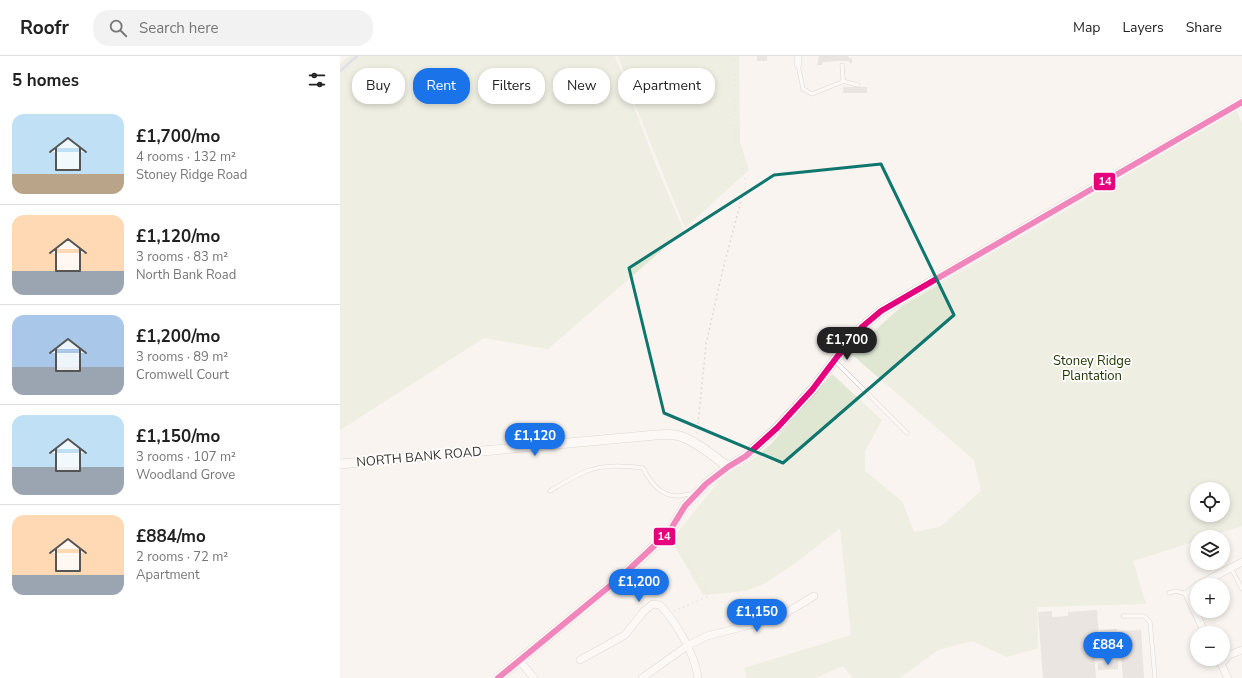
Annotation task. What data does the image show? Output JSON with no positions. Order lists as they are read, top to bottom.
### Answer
{
  "streets": {
    "street": ["NORTH BANK ROAD"]
  },
  "parks": ["Stoney Ridge Plantation"],
  "lines": ["transit line 14"],
  "page": {
    "header": "Roofr",
    "search": "Search here",
    "nav": ["Map", "Layers", "Share"],
    "heading": "5 homes",
    "chip": [
      "Buy",
      "Rent",
      "Filters",
      "New",
      "Apartment"
    ],
    "list": [
      {
        "name": "£1,700/mo",
        "note": "4 rooms · 132 m² · Stoney Ridge Road"
      },
      {
        "name": "£1,120/mo",
        "note": "3 rooms · 83 m² · North Bank Road"
      },
      {
        "name": "£1,200/mo",
        "note": "3 rooms · 89 m² · Cromwell Court"
      },
      {
        "name": "£1,150/mo",
        "note": "3 rooms · 107 m² · Woodland Grove"
      },
      {
        "name": "£884/mo",
        "note": "2 rooms · 72 m² · Apartment"
      }
    ],
    "price": [
      "£1,700",
      "£1,120",
      "£1,200",
      "£1,150",
      "£884"
    ],
    "map_buttons": ["+", "−"]
  }
}
